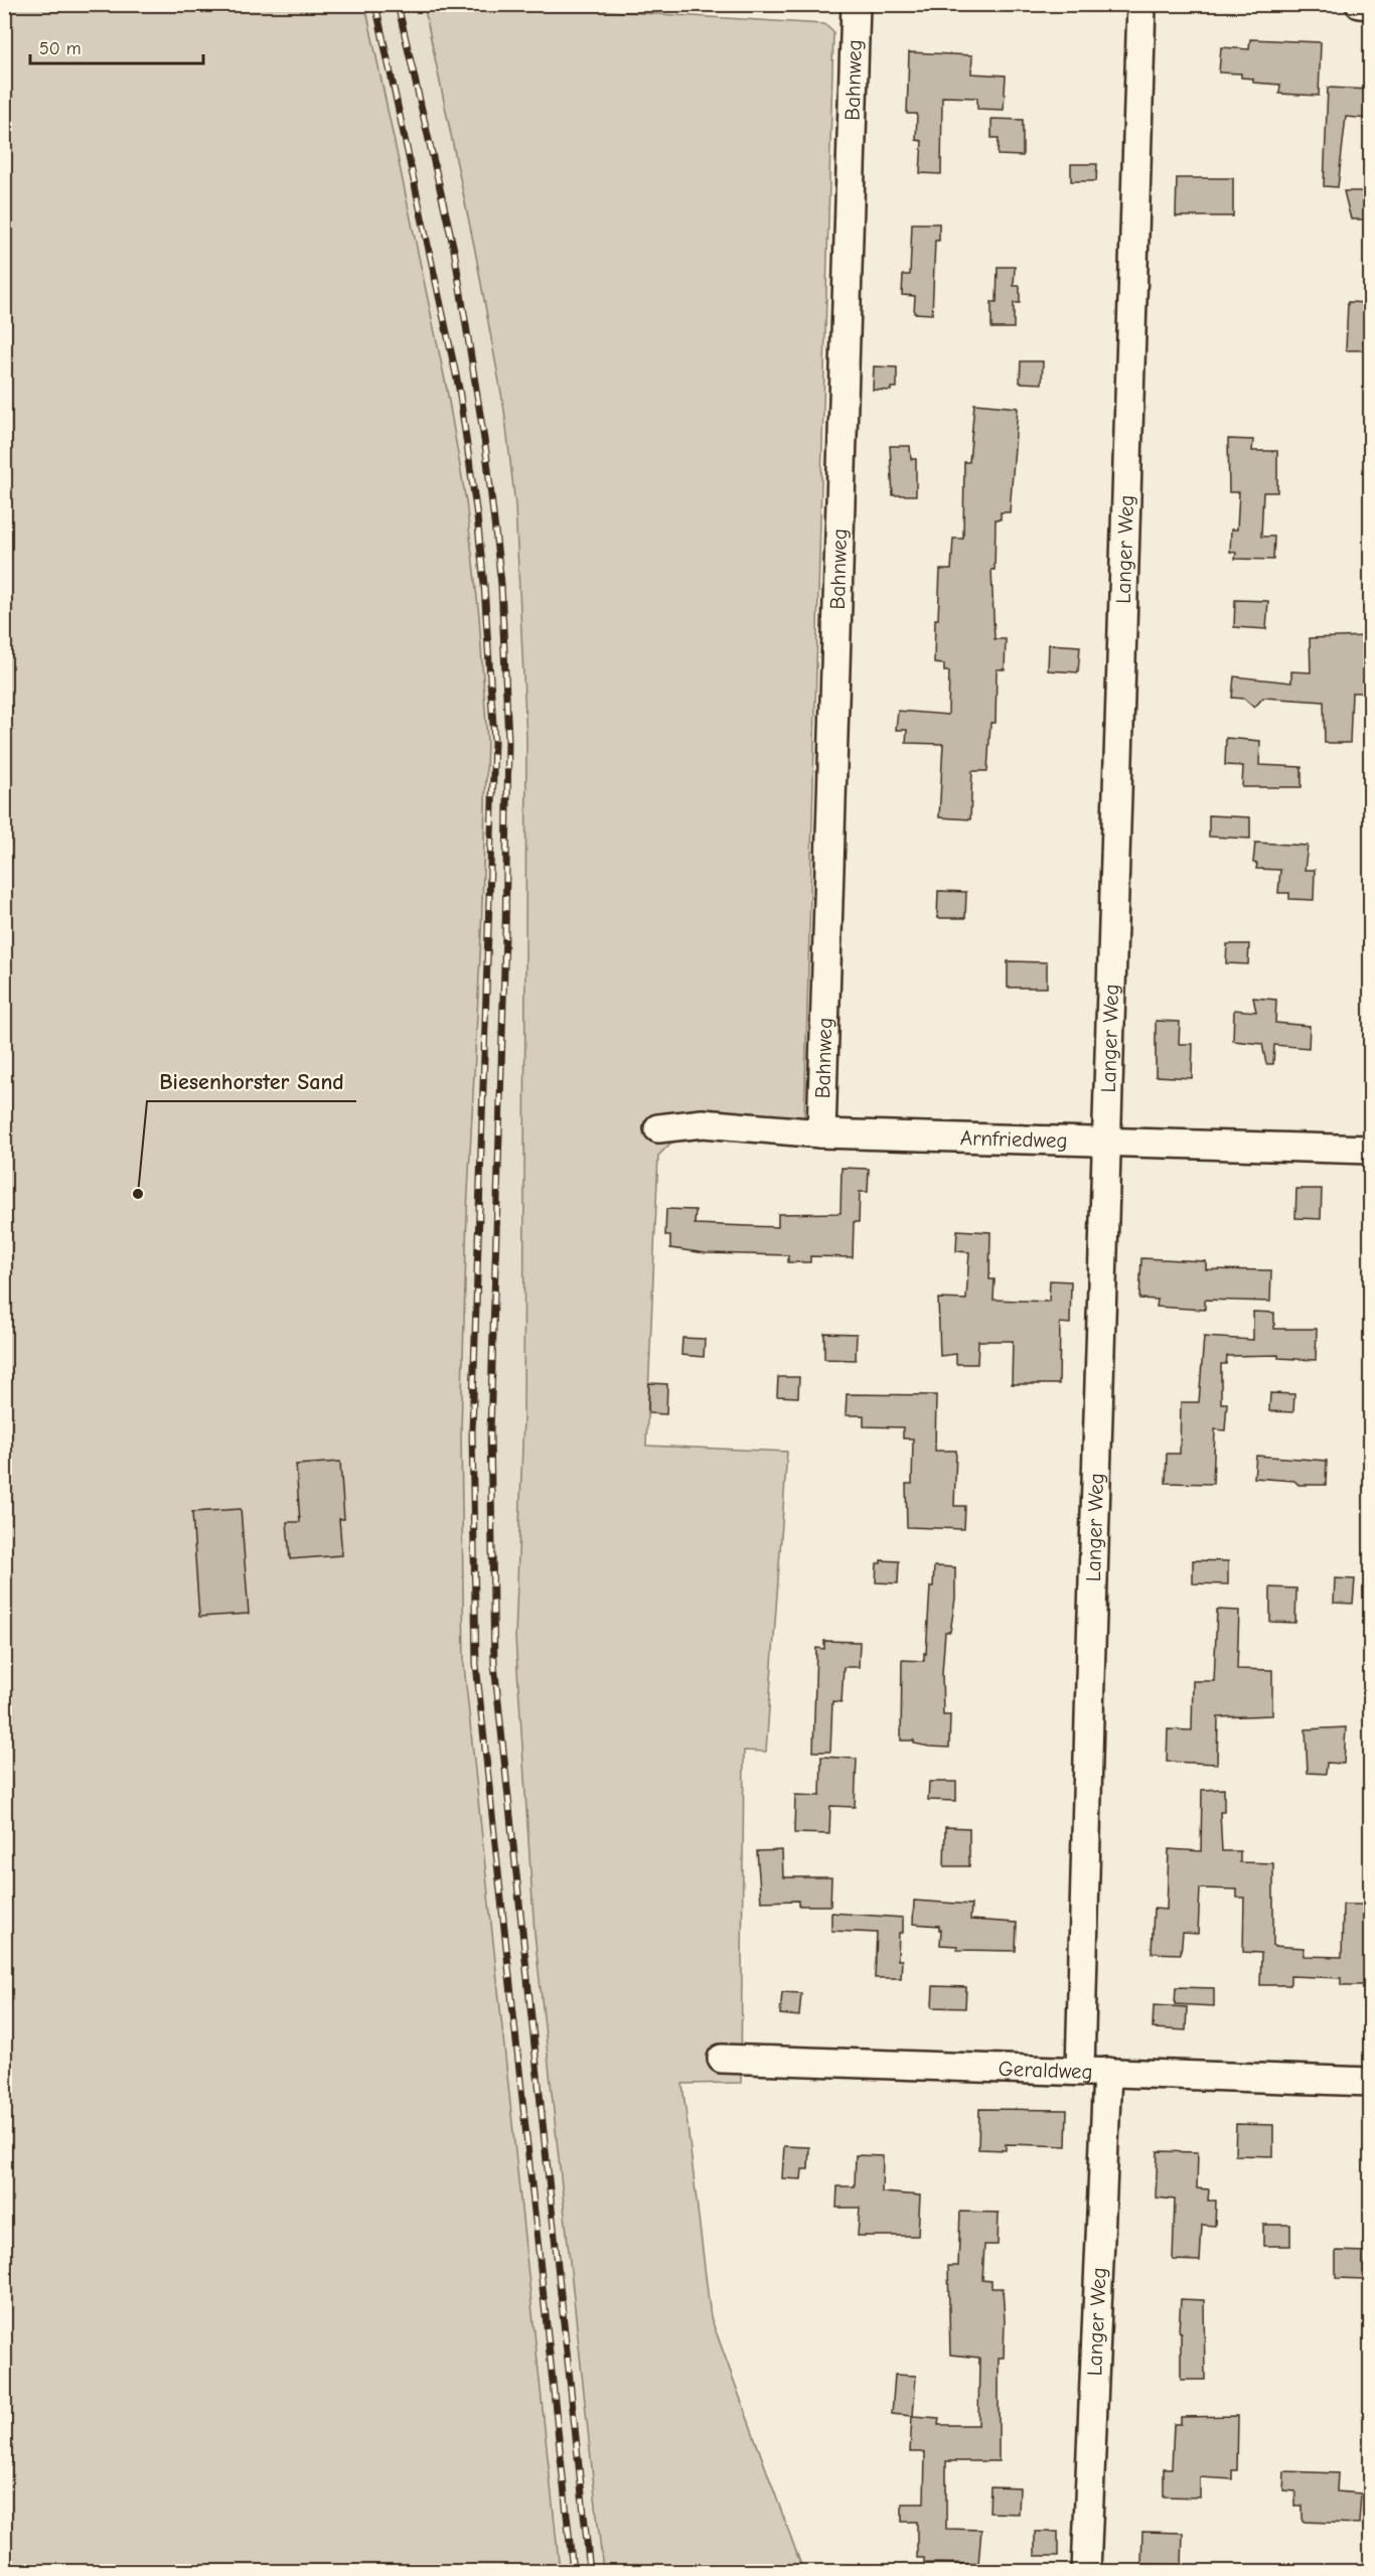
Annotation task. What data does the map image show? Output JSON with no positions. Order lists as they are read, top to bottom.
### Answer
{
  "streets": {
    "street": [
      "Bahnweg",
      "Langer Weg",
      "Arnfriedweg",
      "Geraldweg"
    ]
  },
  "crossings": [
    ["Bahnweg", "Arnfriedweg"],
    ["Langer Weg", "Arnfriedweg"],
    ["Langer Weg", "Geraldweg"]
  ],
  "places": ["Biesenhorster Sand"],
  "scale_bar": "50 m"
}
